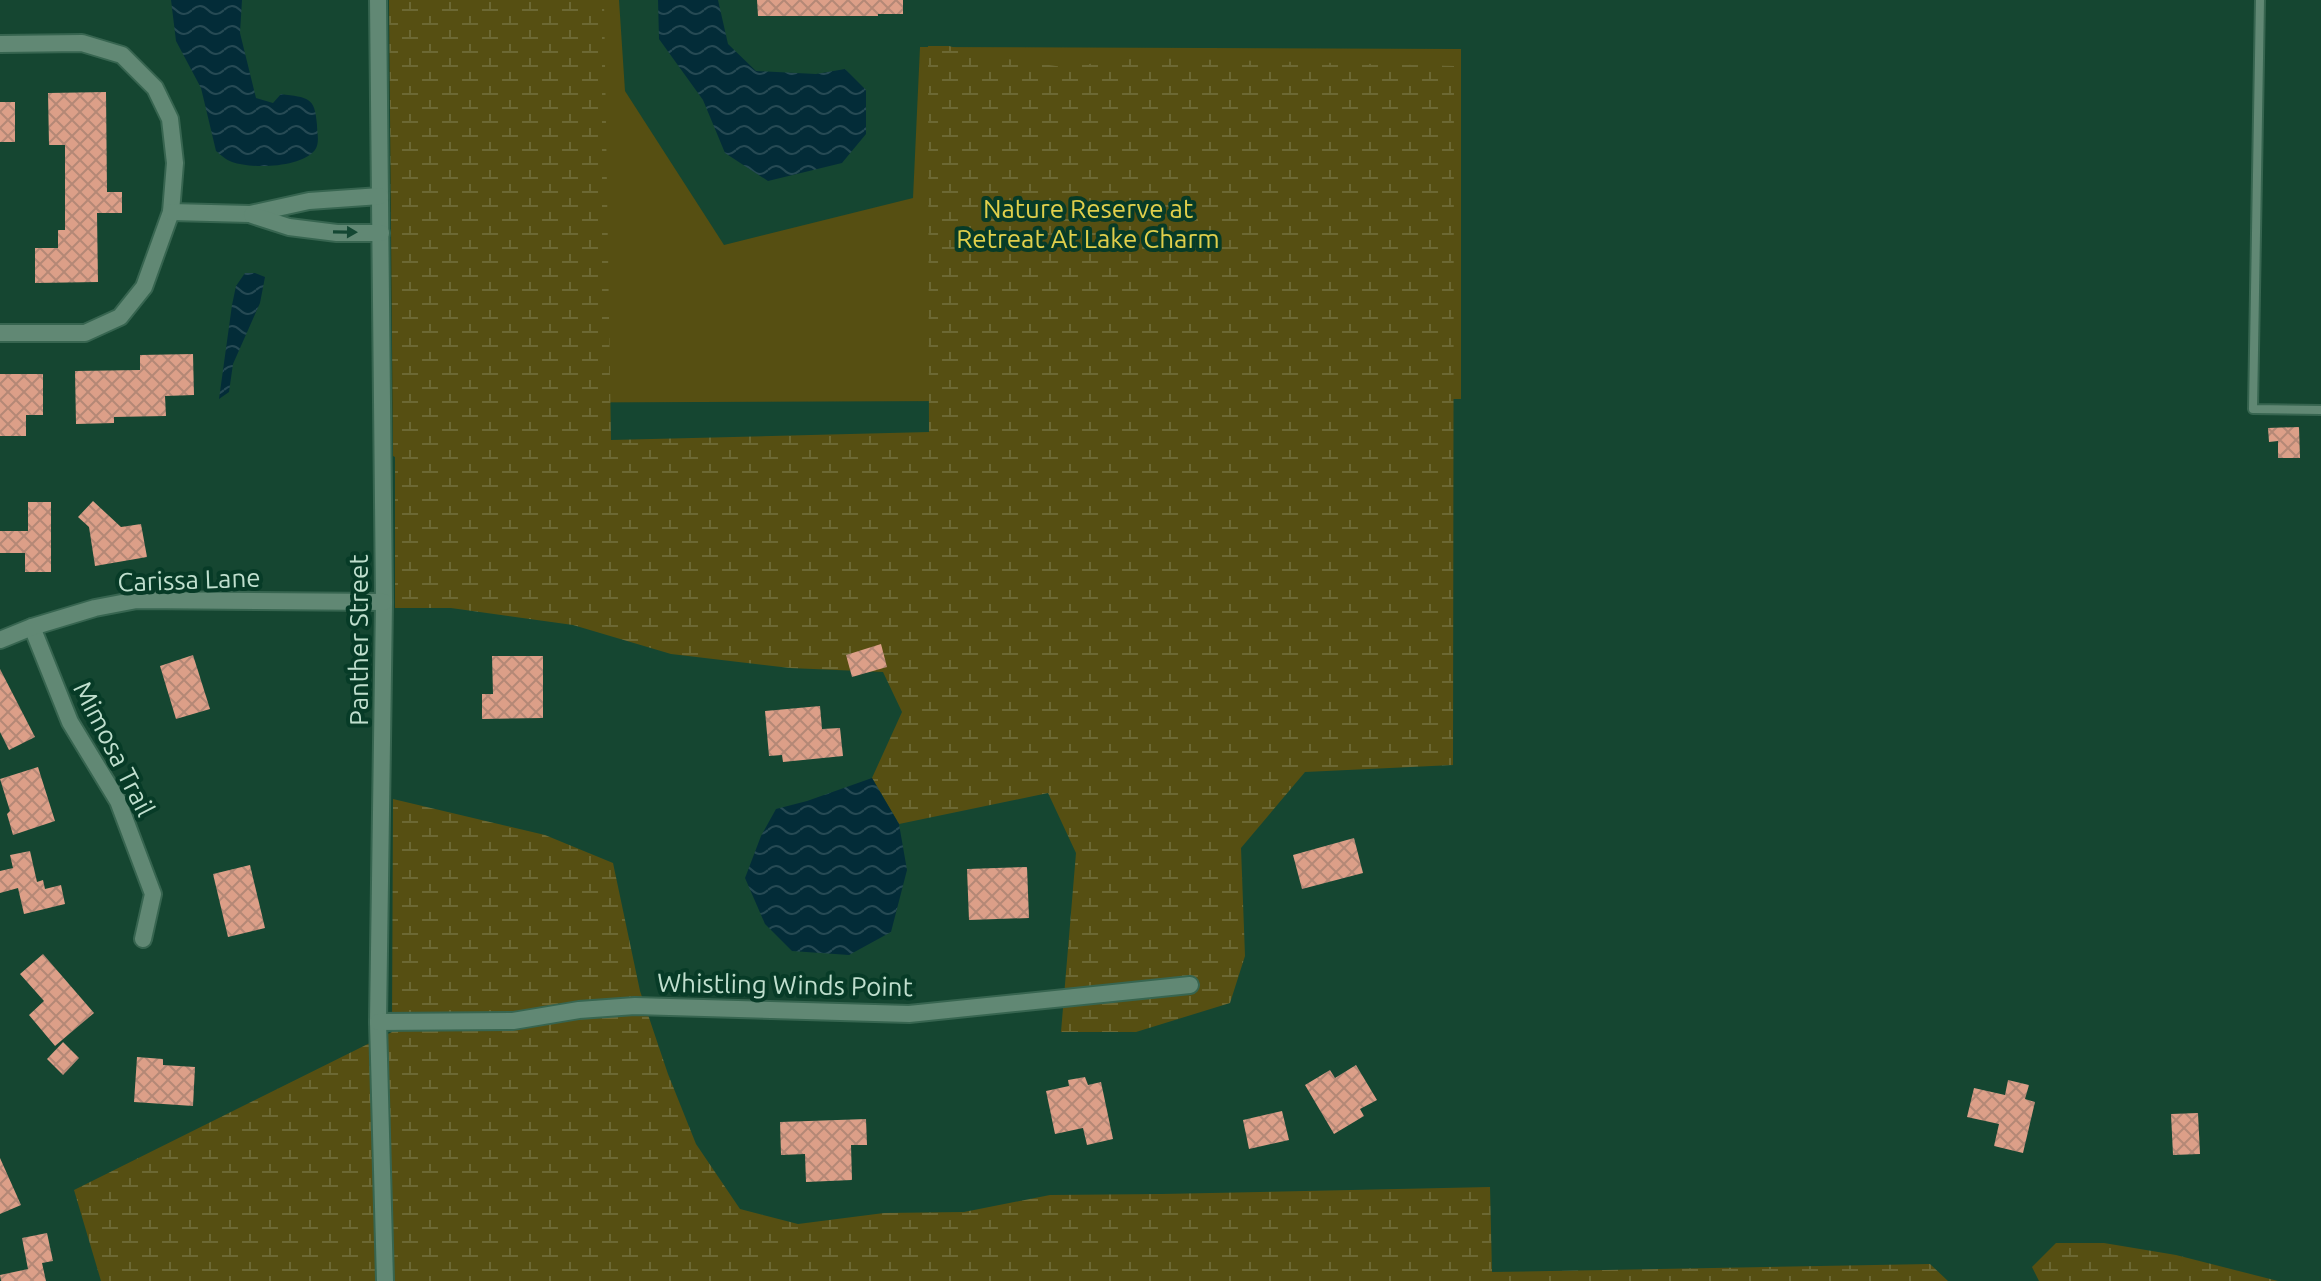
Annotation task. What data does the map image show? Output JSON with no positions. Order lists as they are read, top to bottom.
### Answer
{
  "streets": {
    "street": [
      "Carissa Lane",
      "Panther Street",
      "Mimosa Trail",
      "Whistling Winds Point"
    ]
  },
  "crossings": [
    ["Carissa Lane", "Panther Street"],
    ["Carissa Lane", "Mimosa Trail"],
    ["Panther Street", "Whistling Winds Point"]
  ],
  "parks": ["Nature Reserve at Retreat At Lake Charm"]
}
